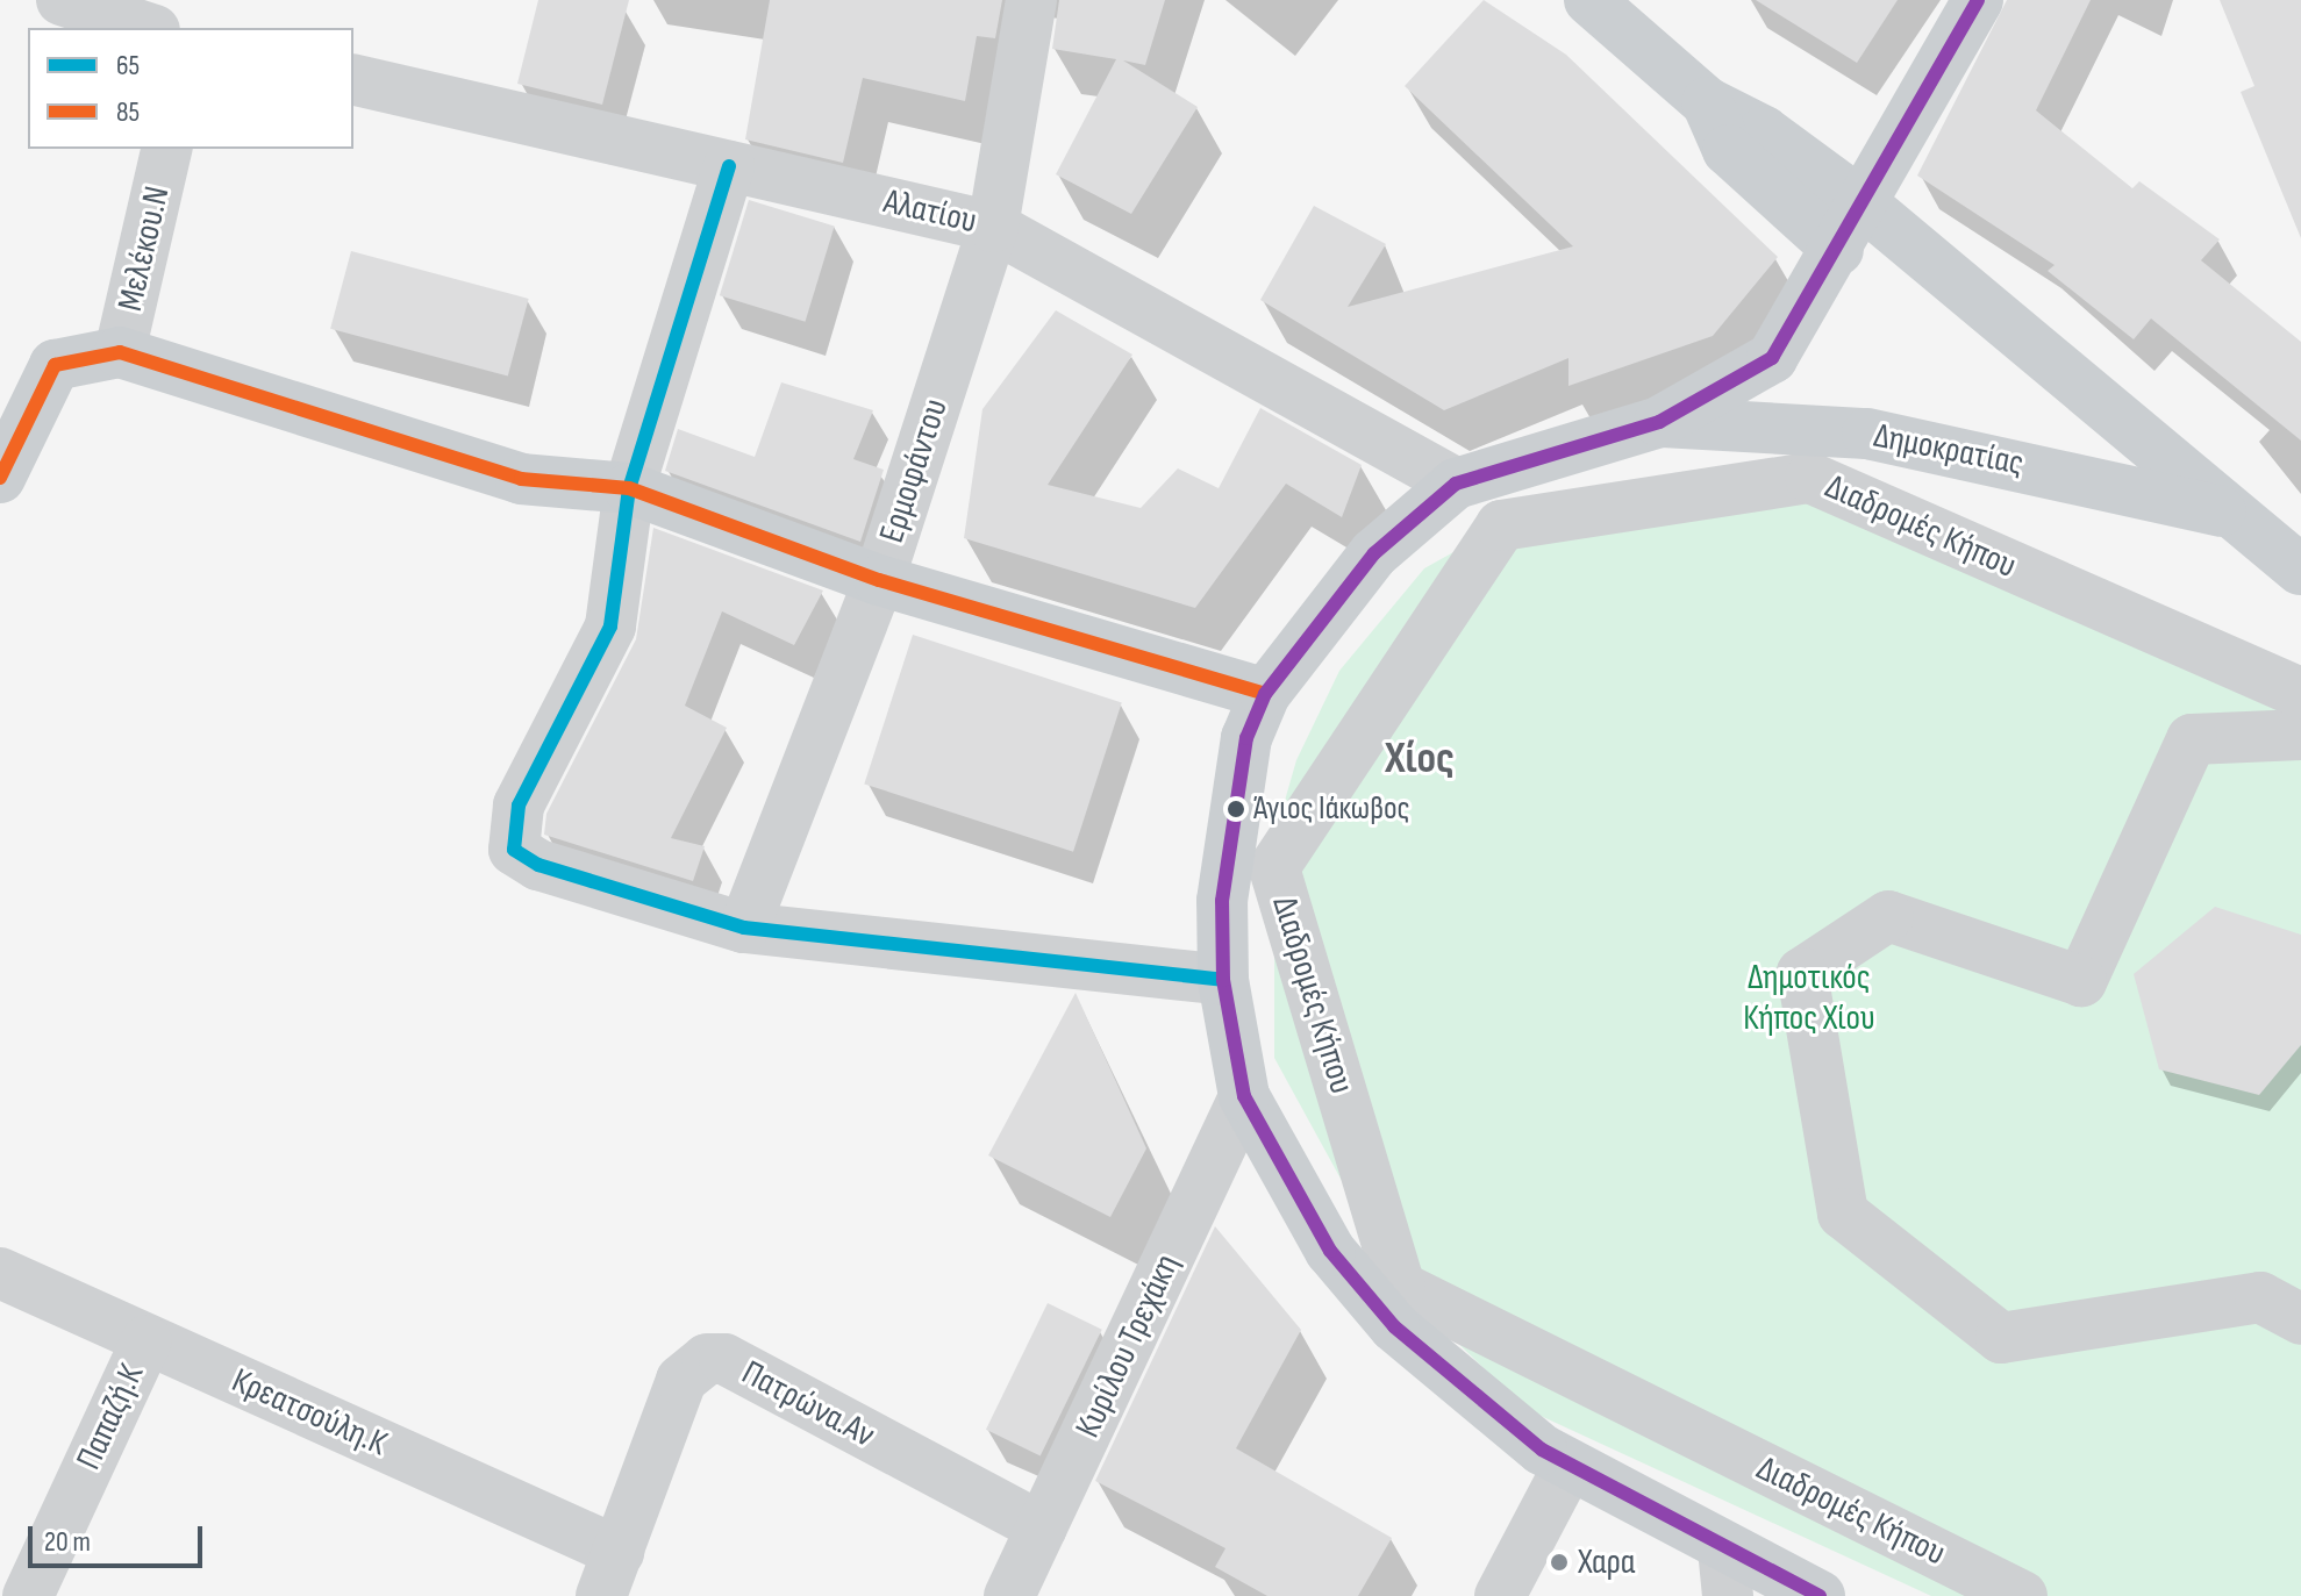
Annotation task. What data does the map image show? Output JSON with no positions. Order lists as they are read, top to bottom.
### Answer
{
  "streets": {
    "main road": ["Δημοκρατίας"],
    "street": [
      "Αλατίου",
      "Μελέκου.Ν",
      "Ερμοφάντου",
      "Διαδρομές Κήπου",
      "Κυρίλου Τρεχάκη",
      "Πατρώνα.Αν",
      "Κρεατσούλη.Κ",
      "Παπαζή.Κ"
    ]
  },
  "crossings": [
    ["Αλατίου", "Ερμοφάντου"],
    ["Κυρίλου Τρεχάκη", "Πατρώνα.Αν"],
    ["Πατρώνα.Αν", "Κρεατσούλη.Κ"],
    ["Κρεατσούλη.Κ", "Παπαζή.Κ"]
  ],
  "districts": ["Χίος"],
  "parks": ["Δημοτικός Κήπος Χίου"],
  "places": ["Άγιος Ιάκωβος", "Χαρα"],
  "lines": ["transit line 65", "transit line 85"],
  "legend": ["65", "85"],
  "scale_bar": "20 m"
}
